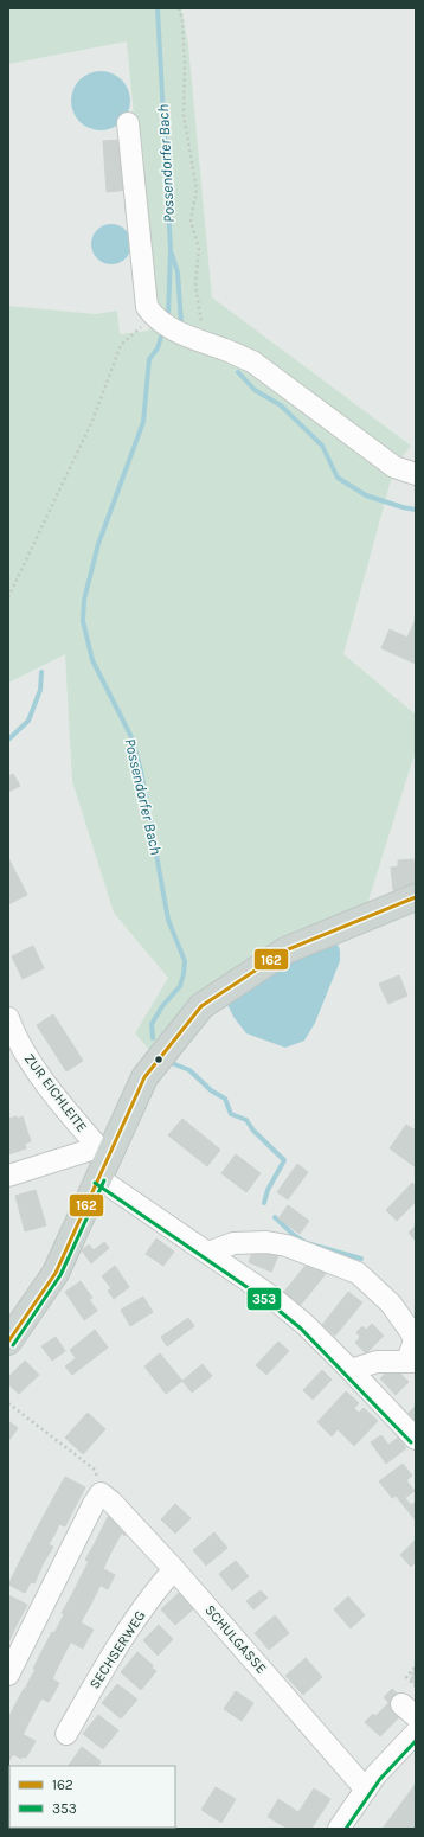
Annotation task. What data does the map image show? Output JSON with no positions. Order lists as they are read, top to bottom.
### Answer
{
  "streets": {
    "street": ["ZUR EICHLEITE", "SCHULGASSE", "SECHSERWEG"]
  },
  "crossings": [
    ["SCHULGASSE", "SECHSERWEG"]
  ],
  "water": ["Possendorfer Bach"],
  "lines": ["transit line 162", "transit line 353"],
  "legend": ["162", "353"]
}
